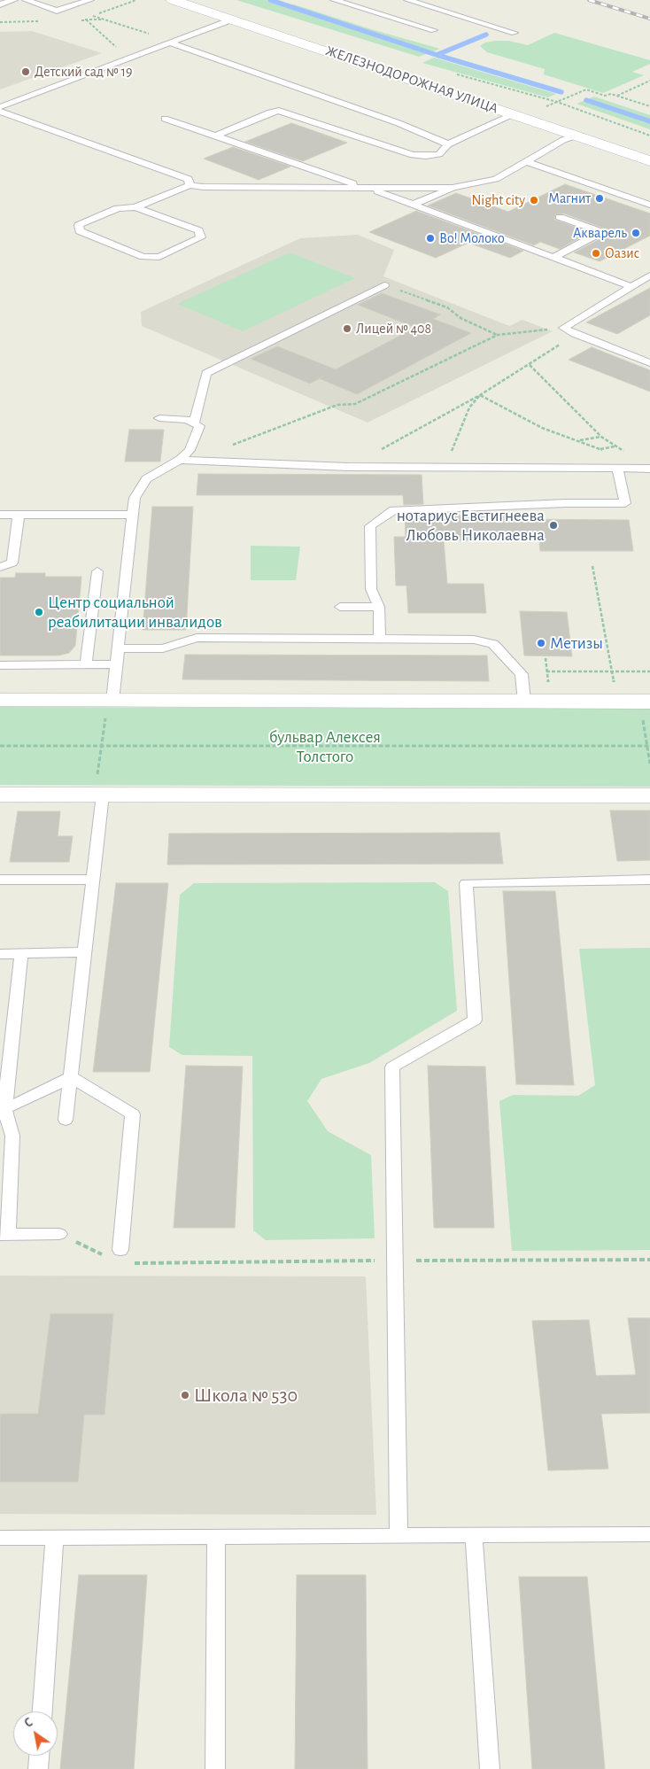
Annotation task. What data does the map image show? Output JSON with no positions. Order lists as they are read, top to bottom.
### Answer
{
  "streets": {
    "street": ["ЖЕЛЕЗНОДОРОЖНАЯ УЛИЦА"]
  },
  "parks": ["бульвар Алексея Толстого"],
  "places": [
    "Детский сад № 19",
    "Магнит",
    "Night city",
    "Акварель",
    "Во! Молоко",
    "Оазис",
    "Лицей № 408",
    "нотариус Евстигнеева Любовь Николаевна",
    "Центр социальной реабилитации инвалидов",
    "Метизы",
    "Школа № 530"
  ],
  "north": "top left"
}
